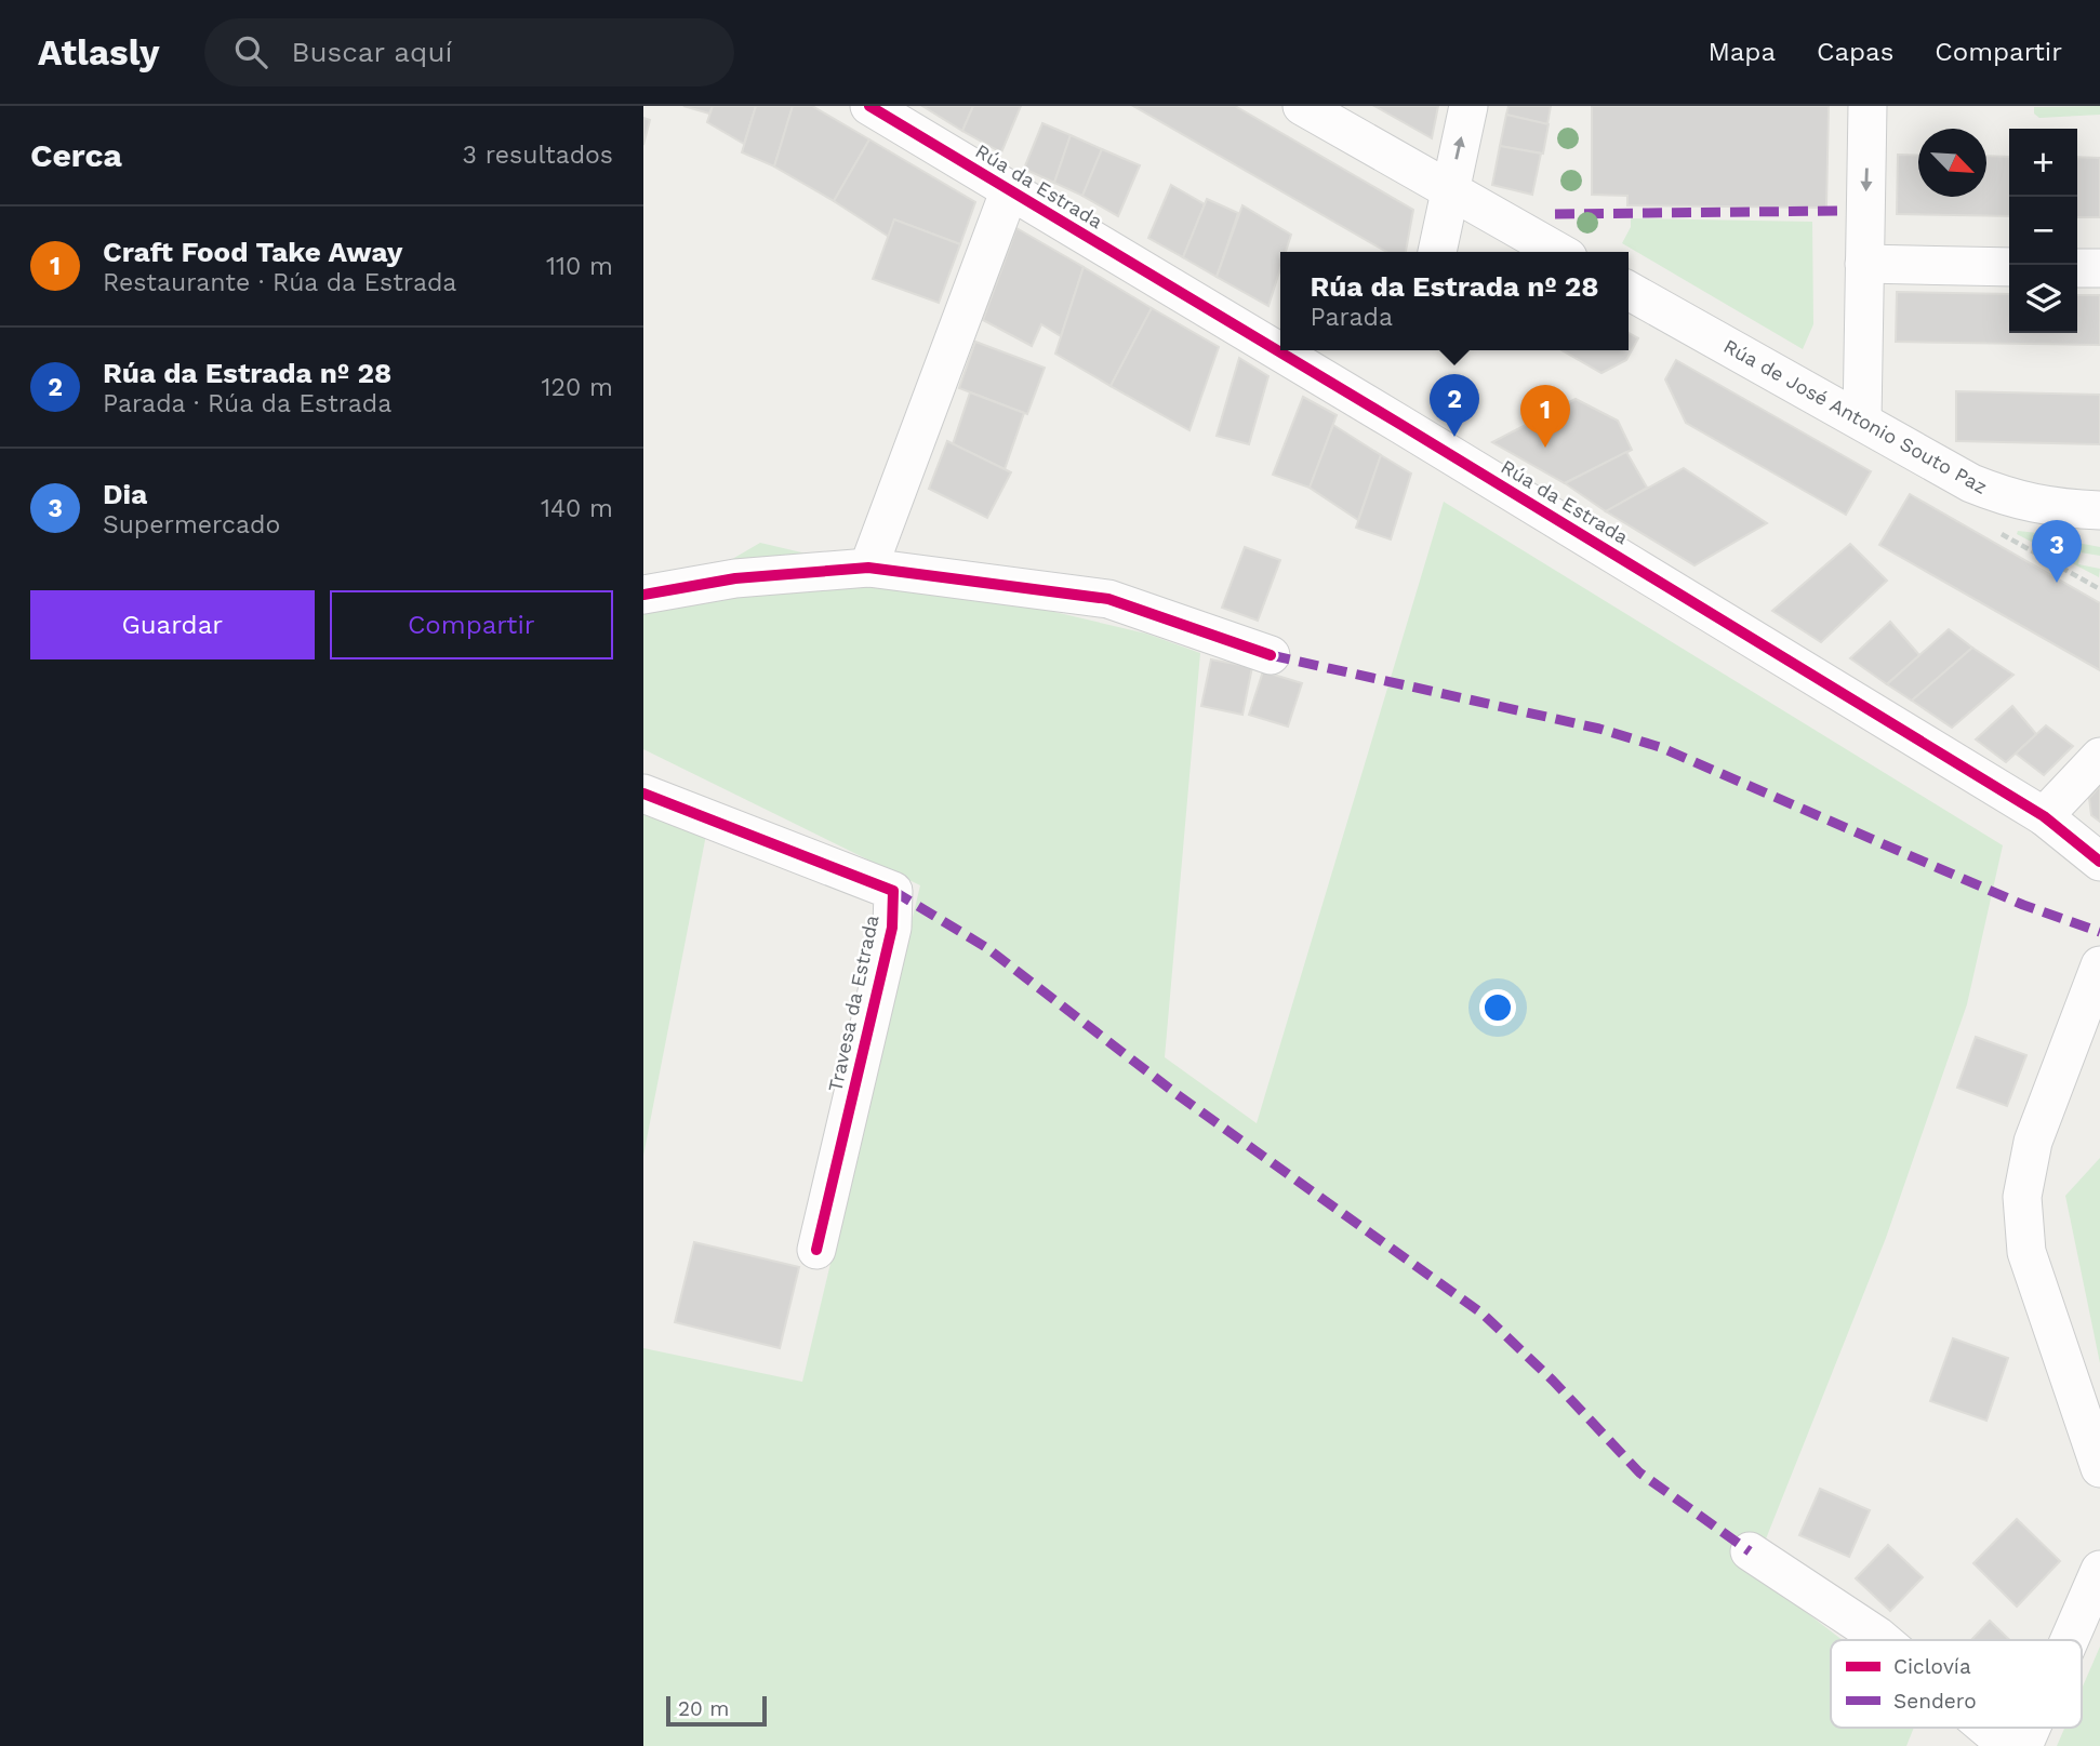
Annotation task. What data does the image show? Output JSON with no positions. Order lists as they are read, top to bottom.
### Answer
{
  "streets": {
    "street": ["Rúa da Estrada", "Rúa de José Antonio Souto Paz", "Travesa da Estrada"]
  },
  "legend": ["Ciclovía", "Sendero"],
  "scale_bar": "20 m",
  "north": "bottom right",
  "page": {
    "header": "Atlasly",
    "search": "Buscar aquí",
    "nav": ["Mapa", "Capas", "Compartir"],
    "heading": ["Cerca", "3 resultados"],
    "map_buttons": ["+", "−"],
    "list": [
      {
        "mark": "1",
        "name": "Craft Food Take Away",
        "note": "Restaurante · Rúa da Estrada",
        "value": "110 m"
      },
      {
        "mark": "2",
        "name": "Rúa da Estrada nº 28",
        "note": "Parada · Rúa da Estrada",
        "value": "120 m"
      },
      {
        "mark": "3",
        "name": "Dia",
        "note": "Supermercado",
        "value": "140 m"
      }
    ],
    "popup": ["Rúa da Estrada nº 28", "Parada"],
    "pins": ["2", "1", "3"],
    "buttons": ["Guardar", "Compartir"],
    "scale": "20 m"
  }
}
